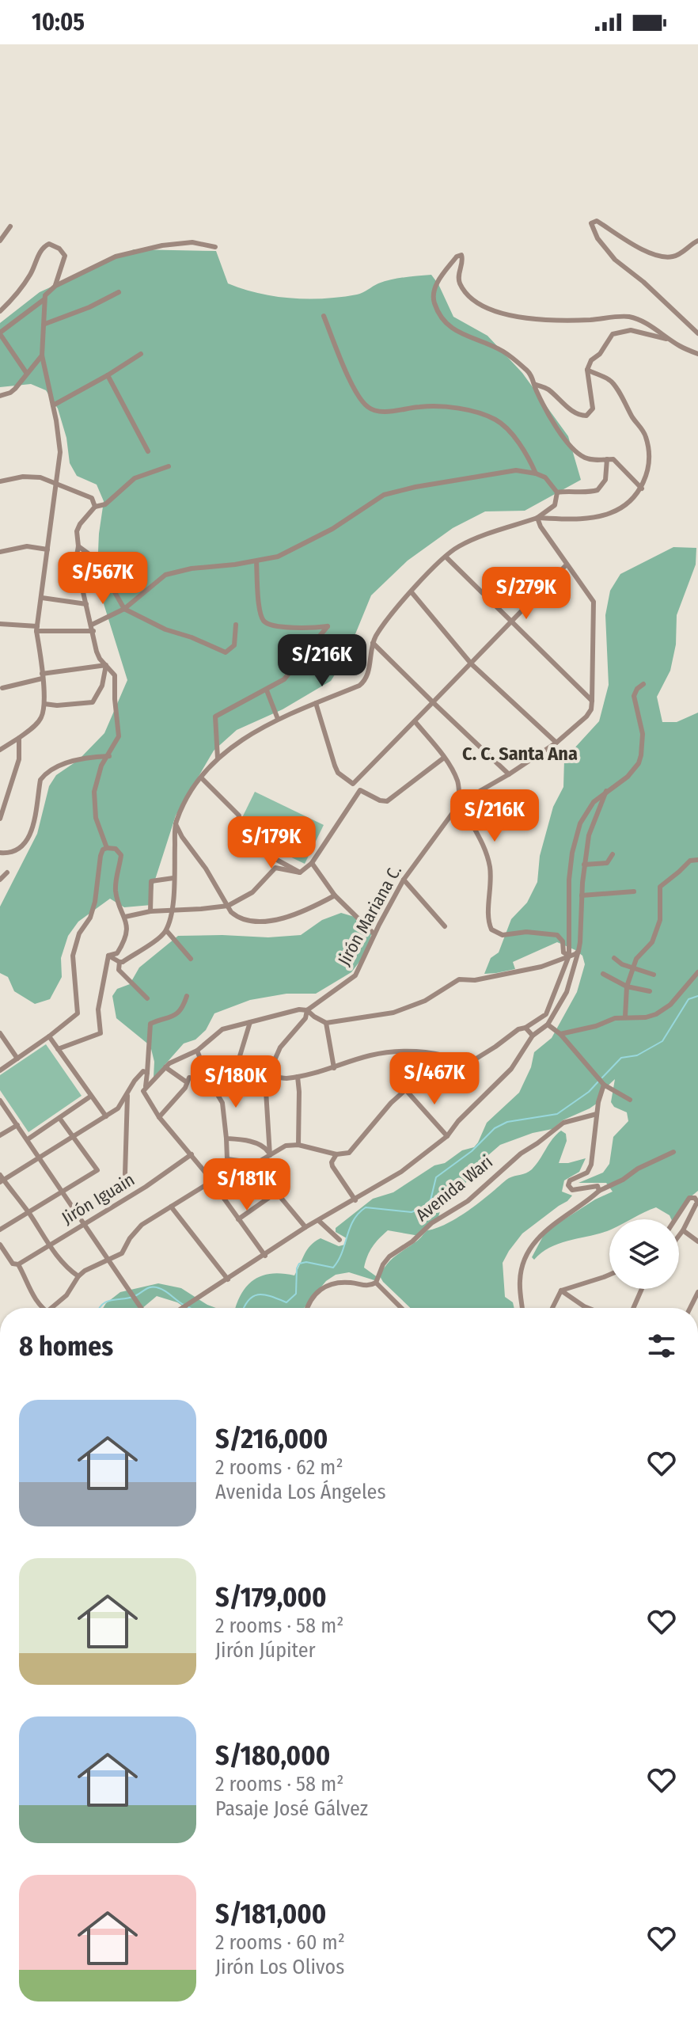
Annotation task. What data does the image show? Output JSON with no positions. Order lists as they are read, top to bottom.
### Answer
{
  "streets": {
    "street": ["Jirón Mariana C.", "Avenida Wari", "Jirón Iguain"]
  },
  "districts": ["C. C. Santa Ana"],
  "page": {
    "status": "10:05",
    "price": [
      "S/567K",
      "S/279K",
      "S/216K",
      "S/216K",
      "S/179K",
      "S/467K",
      "S/180K",
      "S/181K"
    ],
    "heading": "8 homes",
    "list": [
      {
        "name": "S/216,000",
        "note": "2 rooms · 62 m² · Avenida Los Ángeles"
      },
      {
        "name": "S/179,000",
        "note": "2 rooms · 58 m² · Jirón Júpiter"
      },
      {
        "name": "S/180,000",
        "note": "2 rooms · 58 m² · Pasaje José Gálvez"
      },
      {
        "name": "S/181,000",
        "note": "2 rooms · 60 m² · Jirón Los Olivos"
      }
    ]
  }
}
